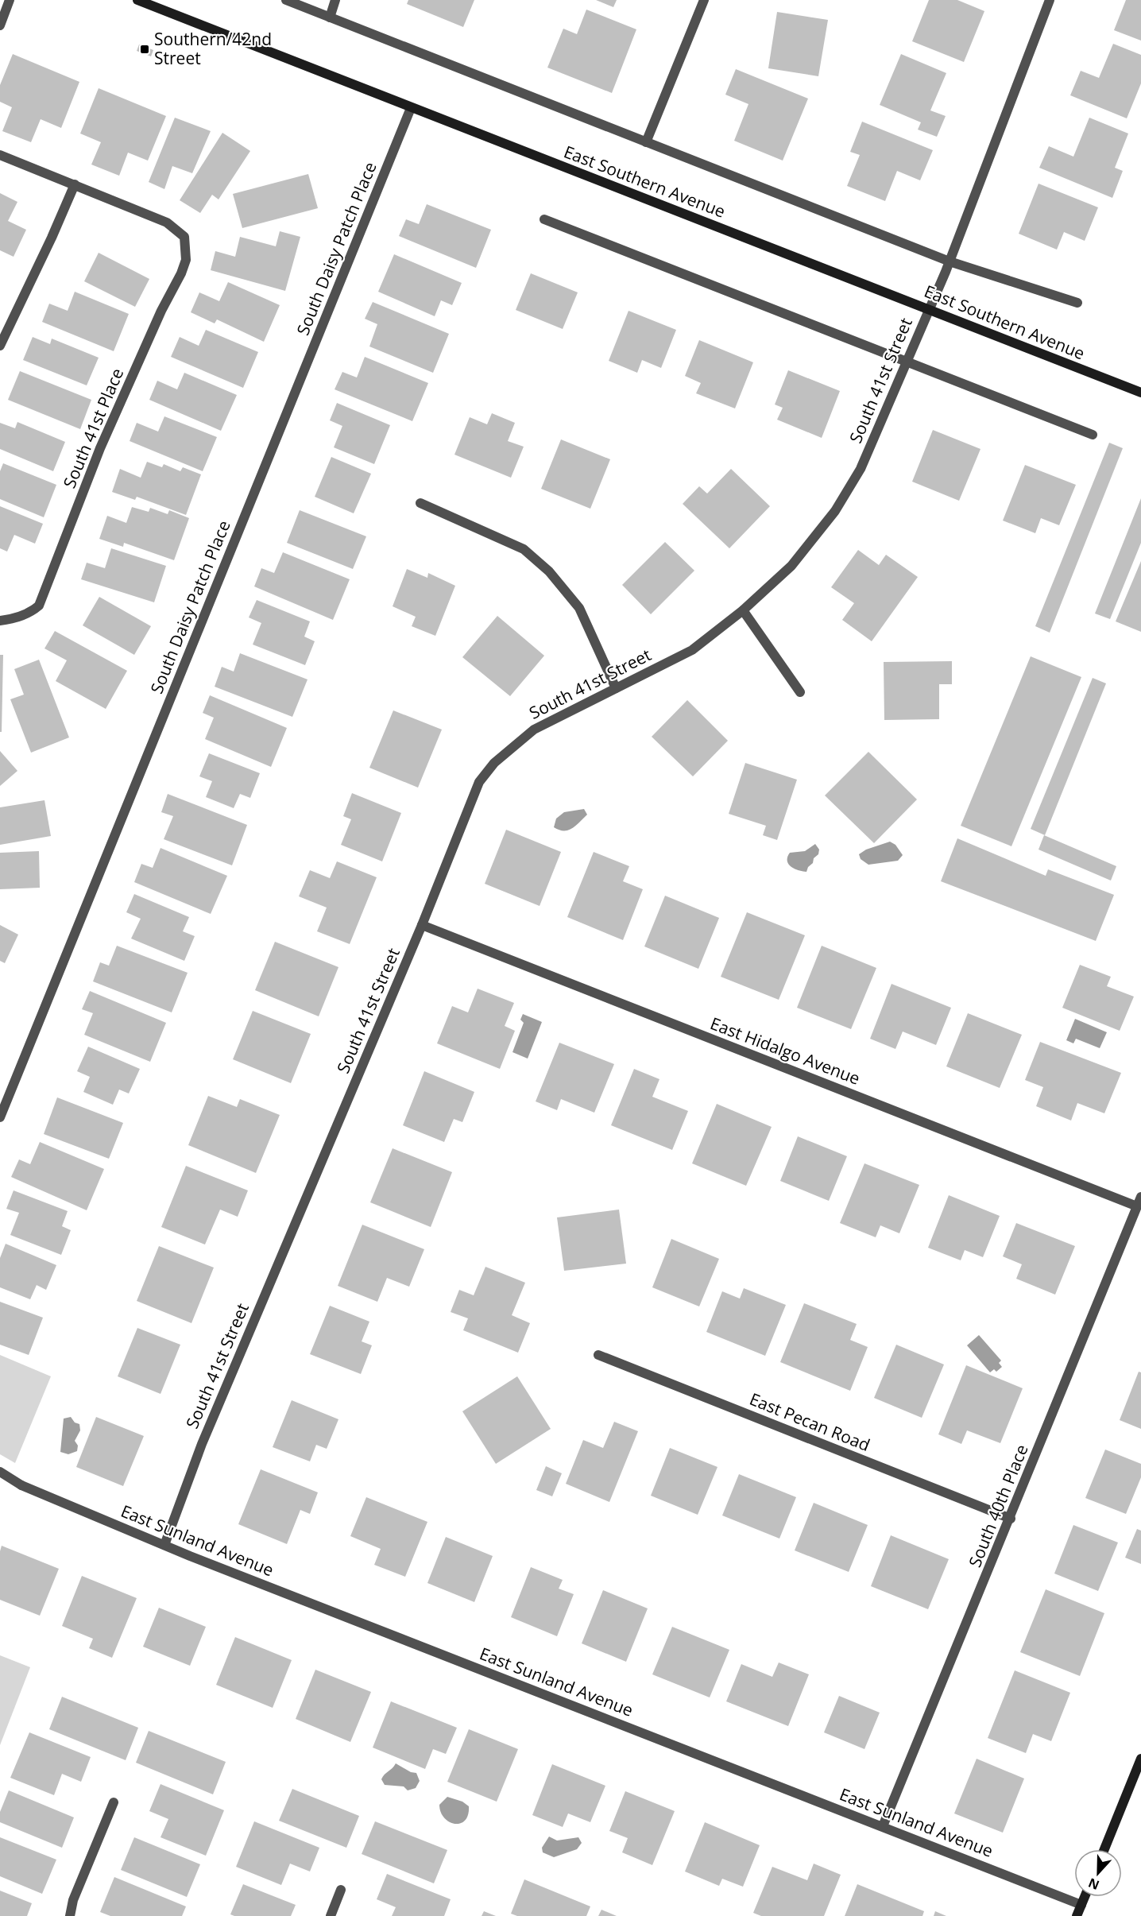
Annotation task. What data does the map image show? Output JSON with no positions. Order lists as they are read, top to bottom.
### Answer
{
  "streets": {
    "main road": ["East Southern Avenue"],
    "street": [
      "South Daisy Patch Place",
      "South 41st Street",
      "South 41st Place",
      "East Hidalgo Avenue",
      "East Pecan Road",
      "South 40th Place",
      "East Sunland Avenue"
    ]
  },
  "crossings": [
    ["East Southern Avenue", "South Daisy Patch Place"],
    ["East Southern Avenue", "South 41st Street"],
    ["South 41st Street", "East Hidalgo Avenue"],
    ["South 41st Street", "East Sunland Avenue"],
    ["East Hidalgo Avenue", "South 40th Place"],
    ["East Pecan Road", "South 40th Place"],
    ["South 40th Place", "East Sunland Avenue"]
  ],
  "places": {
    "transit": ["Southern/42nd Street"]
  },
  "north": "bottom"
}
